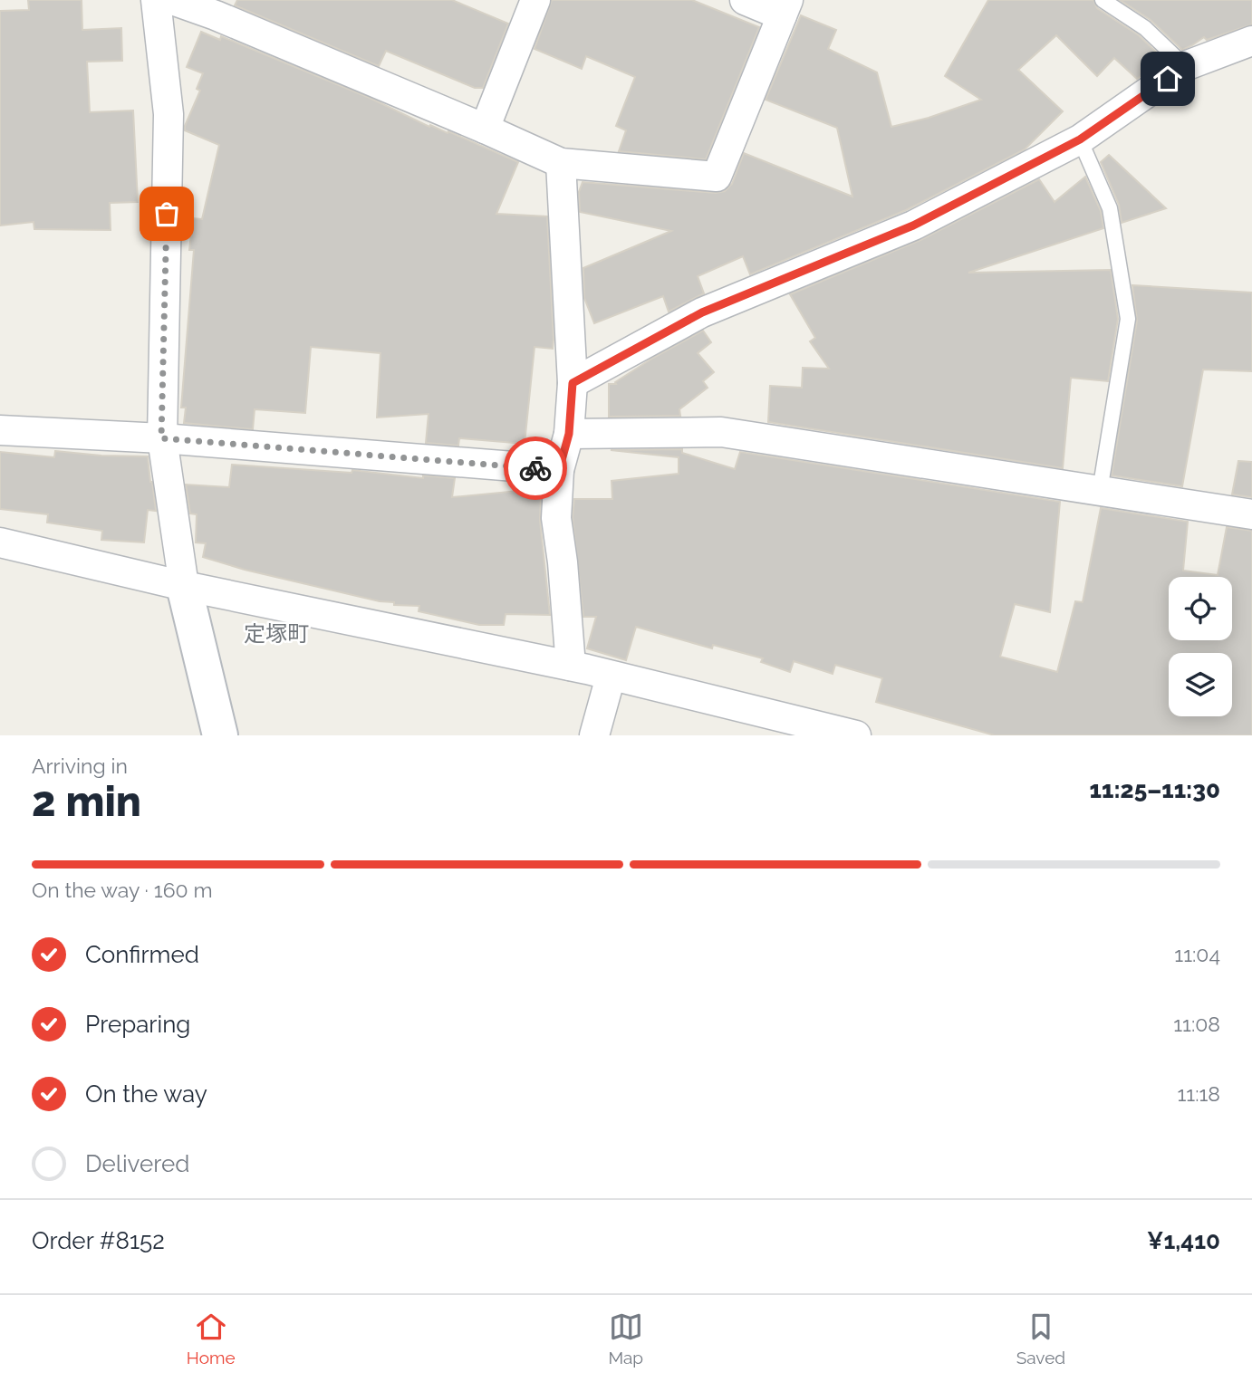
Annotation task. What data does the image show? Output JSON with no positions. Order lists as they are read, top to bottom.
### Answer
{
  "districts": ["定塚町"],
  "page": {
    "heading": ["2 min", "Arriving in", "11:25–11:30"],
    "panel": ["Order #8152", "¥1,410"],
    "bar": "On the way · 160 m",
    "list": [
      ["Confirmed", "11:04"],
      ["Preparing", "11:08"],
      ["On the way", "11:18"],
      "Delivered"
    ],
    "tabs": ["Home", "Map", "Saved"]
  }
}
